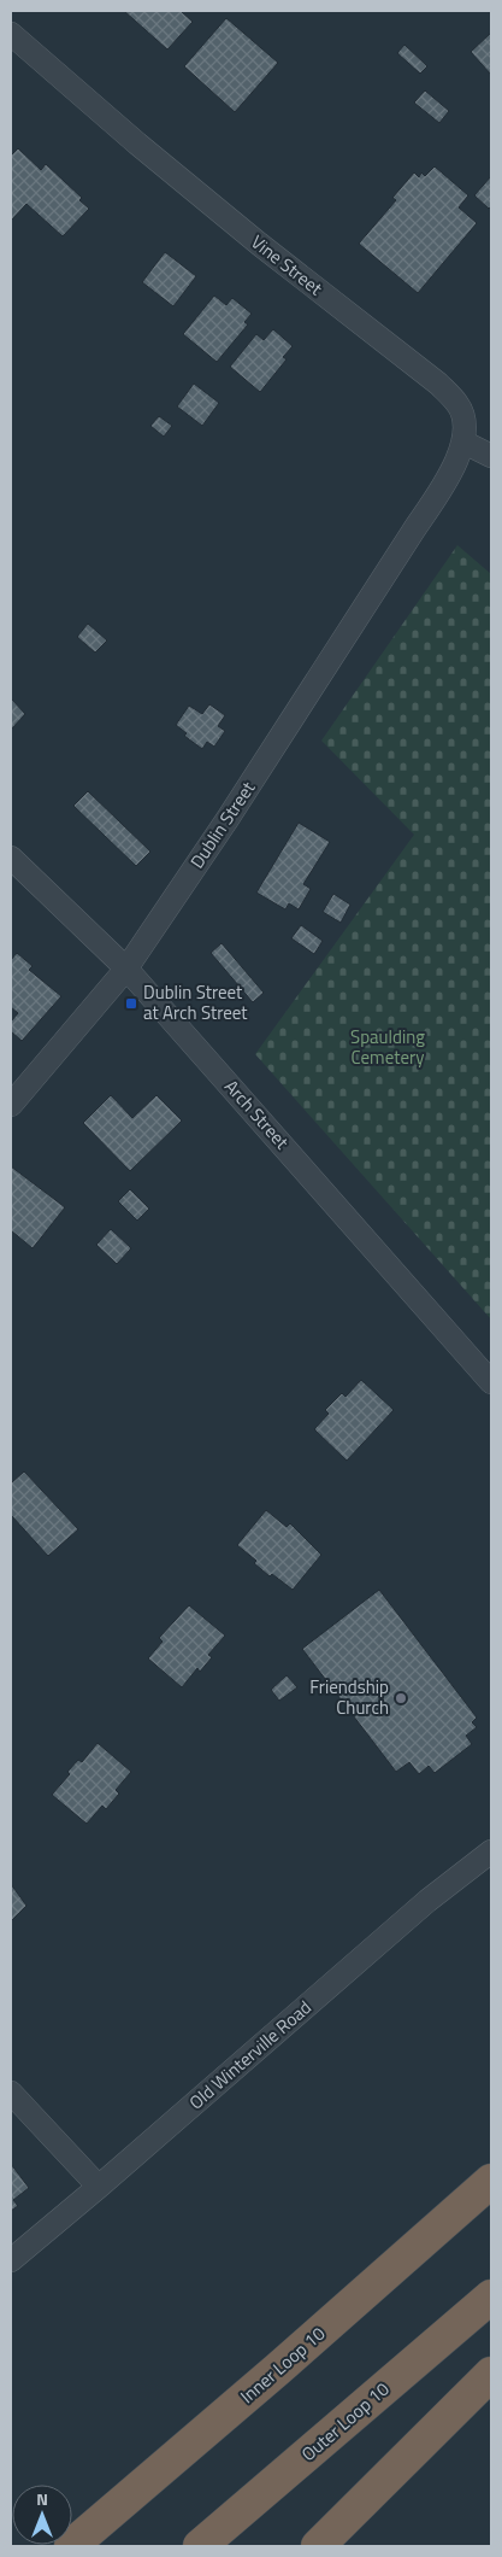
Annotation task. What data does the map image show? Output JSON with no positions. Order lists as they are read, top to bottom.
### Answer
{
  "streets": {
    "highway": ["Inner Loop 10", "Outer Loop 10"],
    "street": [
      "Vine Street",
      "Dublin Street",
      "Arch Street",
      "Old Winterville Road"
    ]
  },
  "crossings": [
    ["Vine Street", "Dublin Street"],
    ["Dublin Street", "Arch Street"]
  ],
  "parks": ["Spaulding Cemetery"],
  "places": {
    "transit": ["Dublin Street at Arch Street"],
    "other": ["Friendship Church"]
  },
  "north": "top"
}
